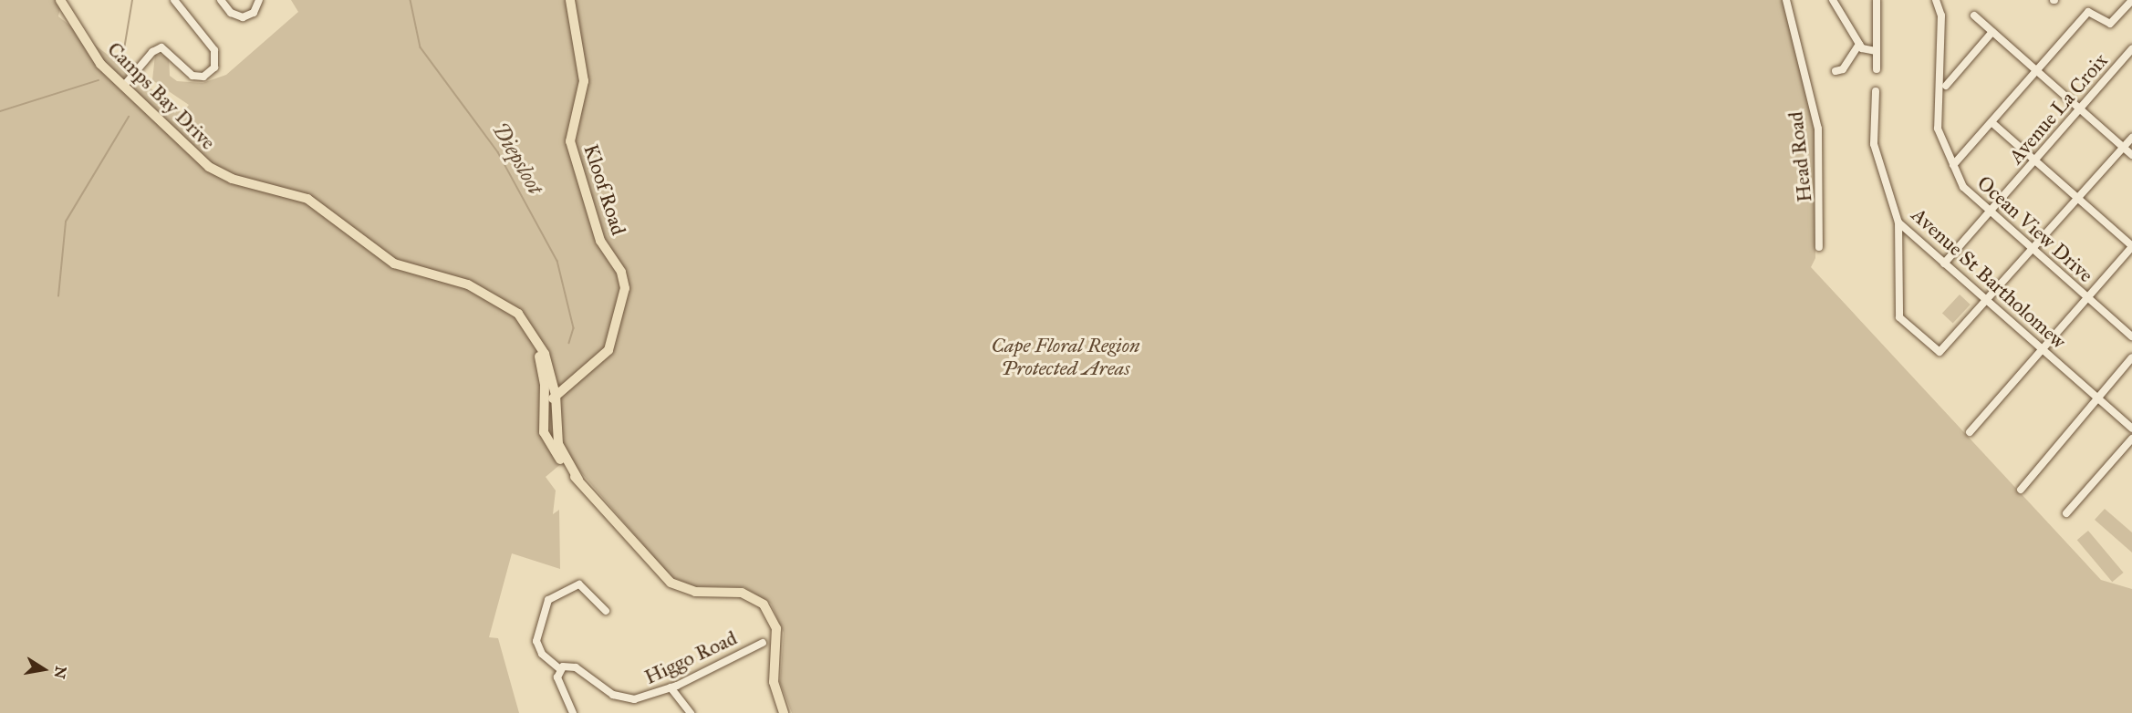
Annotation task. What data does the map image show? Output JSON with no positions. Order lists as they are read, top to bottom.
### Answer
{
  "streets": {
    "main road": ["Camps Bay Drive", "Kloof Road"],
    "street": [
      "Avenue La Croix",
      "Head Road",
      "Ocean View Drive",
      "Avenue St Bartholomew",
      "Higgo Road"
    ]
  },
  "crossings": [
    ["Camps Bay Drive", "Kloof Road"],
    ["Avenue La Croix", "Ocean View Drive"],
    ["Avenue La Croix", "Avenue St Bartholomew"]
  ],
  "water": ["Diepsloot"],
  "parks": ["Cape Floral Region Protected Areas"],
  "north": "right"
}
